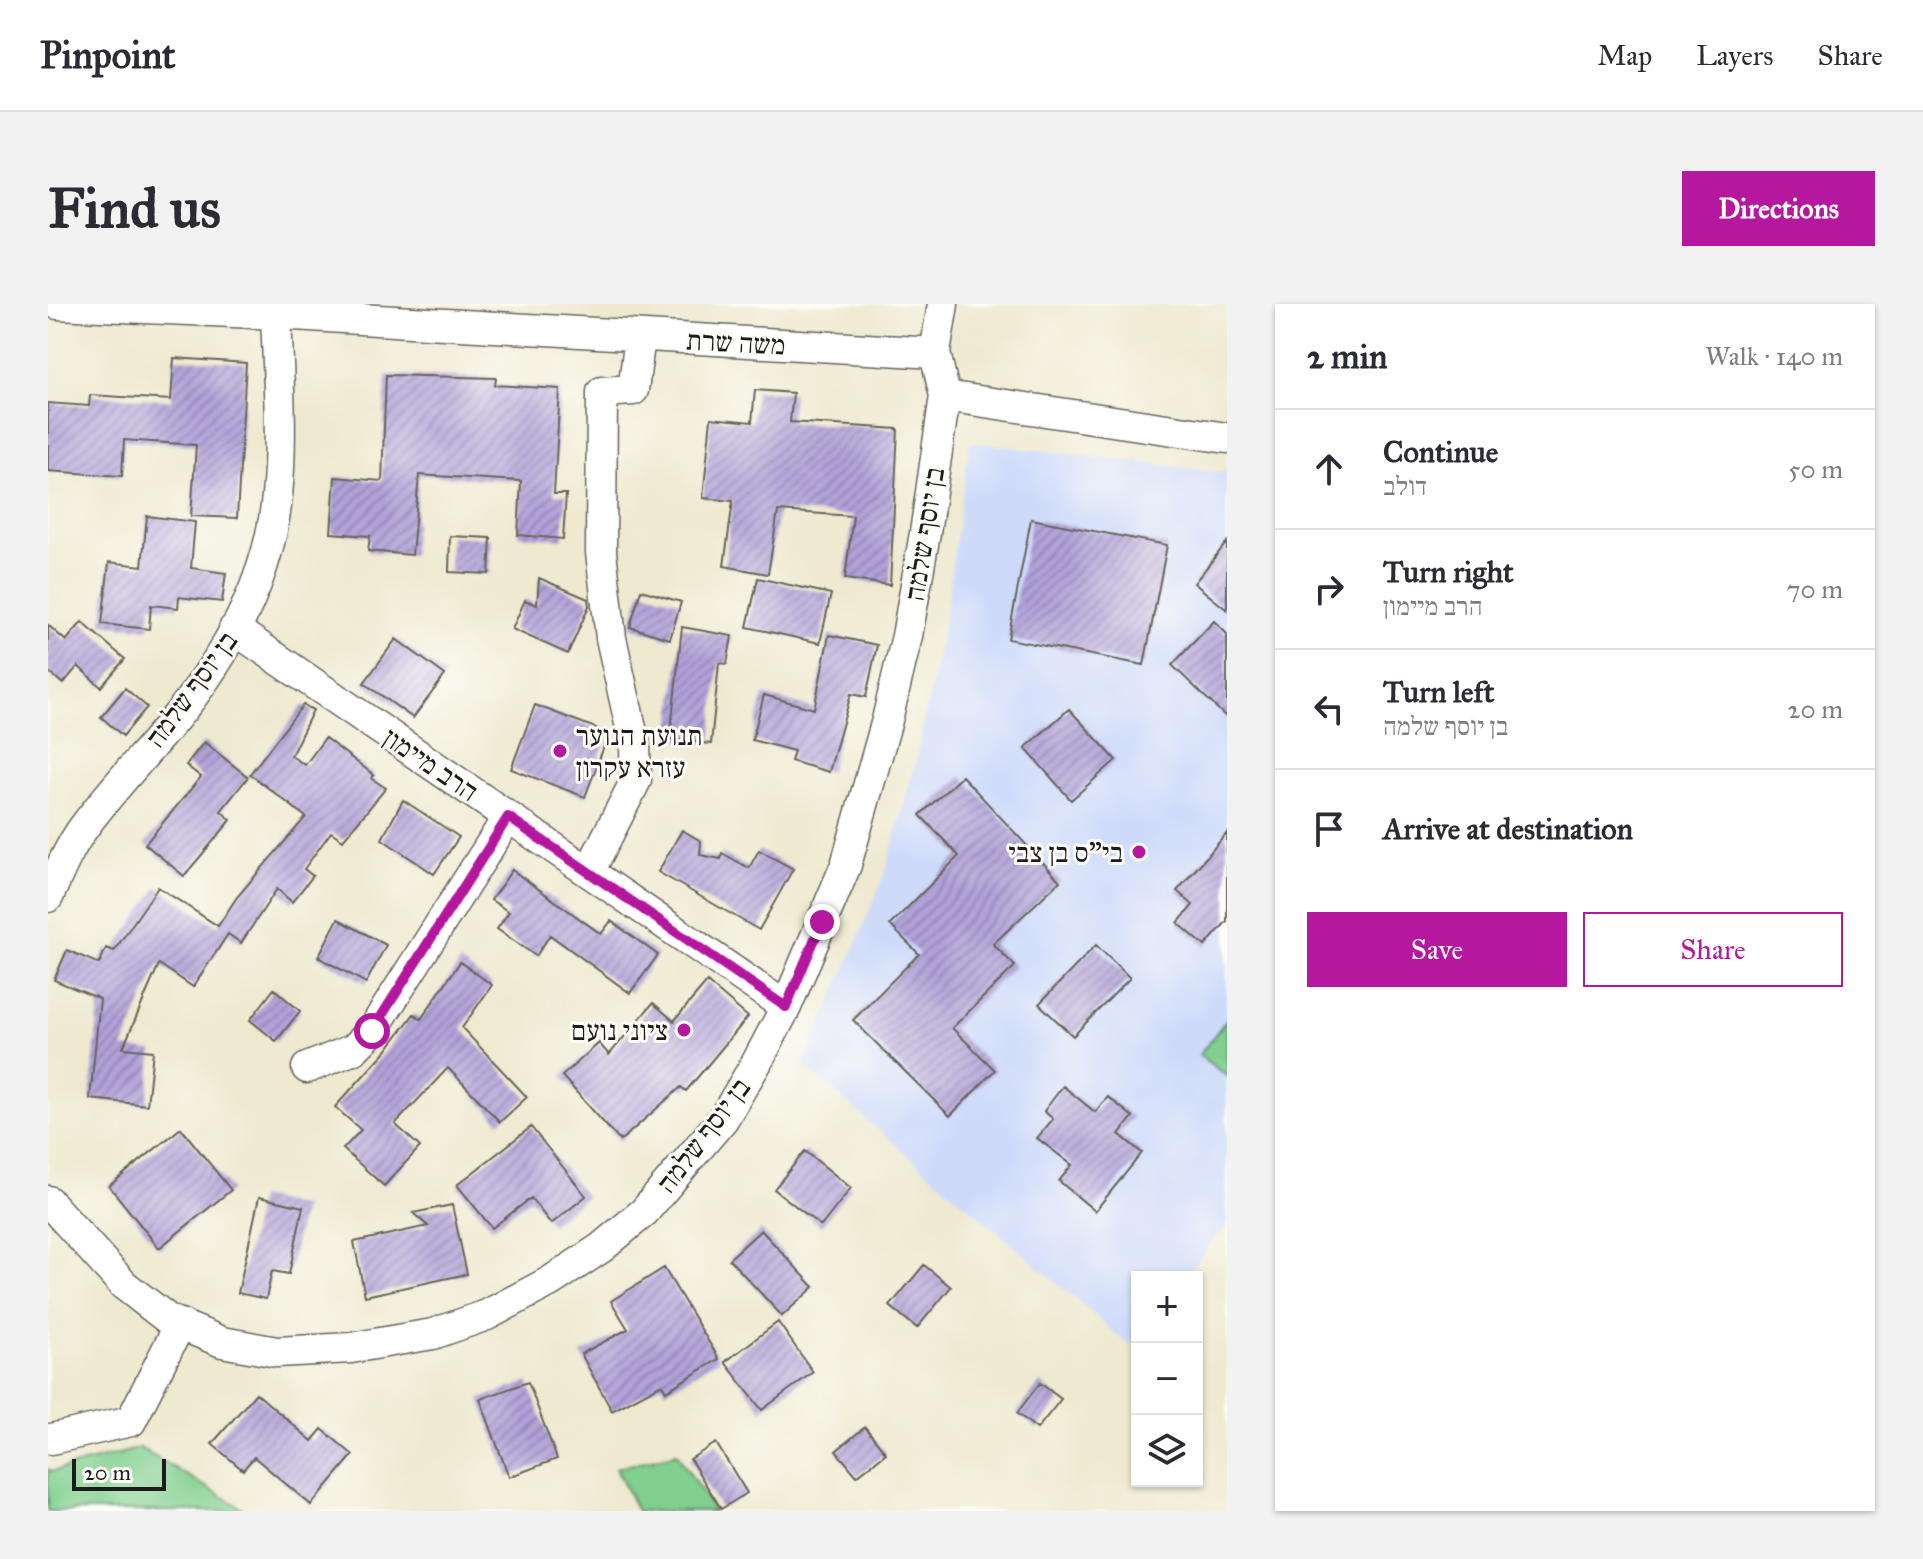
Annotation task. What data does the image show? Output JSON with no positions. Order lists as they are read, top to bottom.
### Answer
{
  "streets": {
    "street": ["משה שרת", "בן יוסף שלמה", "הרב מיימון"]
  },
  "crossings": [
    ["משה שרת", "בן יוסף שלמה"],
    ["בן יוסף שלמה", "הרב מיימון"]
  ],
  "places": ["תנועת הנוער עזרא עקרון", "בי\"ס בן צבי", "ציוני נועם"],
  "scale_bar": "20 m",
  "page": {
    "header": "Pinpoint",
    "nav": ["Map", "Layers", "Share"],
    "buttons": [
      "Directions",
      ["Save", "Share"]
    ],
    "title": "Find us",
    "heading": ["2 min", "Walk · 140 m"],
    "list": [
      ["Continue", "דולב", "50 m"],
      ["Turn right", "הרב מיימון", "70 m"],
      ["Turn left", "בן יוסף שלמה", "20 m"],
      "Arrive at destination"
    ],
    "map_buttons": ["+", "−"],
    "scale": "20 m"
  }
}
